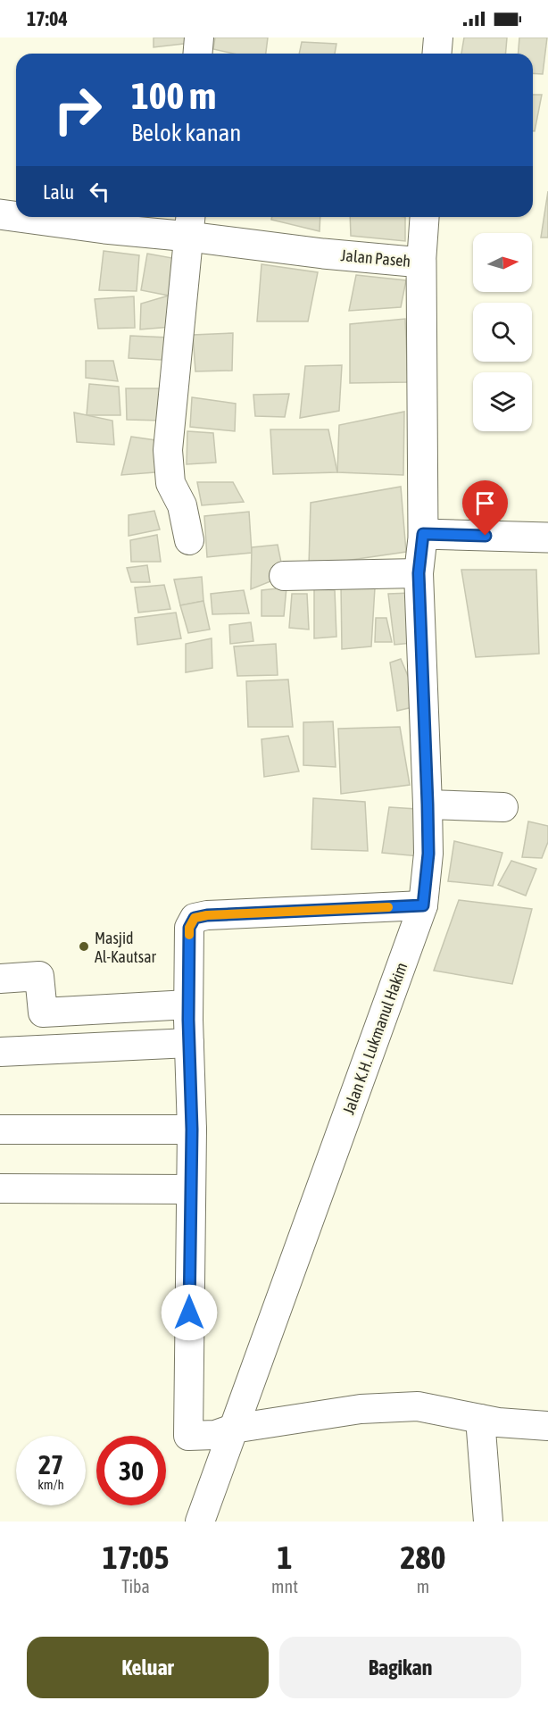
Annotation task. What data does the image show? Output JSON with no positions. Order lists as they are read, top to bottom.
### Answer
{
  "streets": {
    "street": ["Jalan Paseh", "Jalan K.H. Lukmanul Hakim"]
  },
  "crossings": [
    ["Jalan Paseh", "Jalan K.H. Lukmanul Hakim"]
  ],
  "places": ["Masjid Al-Kautsar"],
  "north": "right",
  "page": {
    "status": "17:04",
    "turn": ["100 m", "Belok kanan"],
    "then": "Lalu",
    "speed": "27 km/h",
    "limit": "30",
    "eta": [
      "17:05",
      "Tiba",
      "1",
      "mnt",
      "280",
      "m"
    ],
    "buttons": ["Keluar", "Bagikan"]
  }
}
